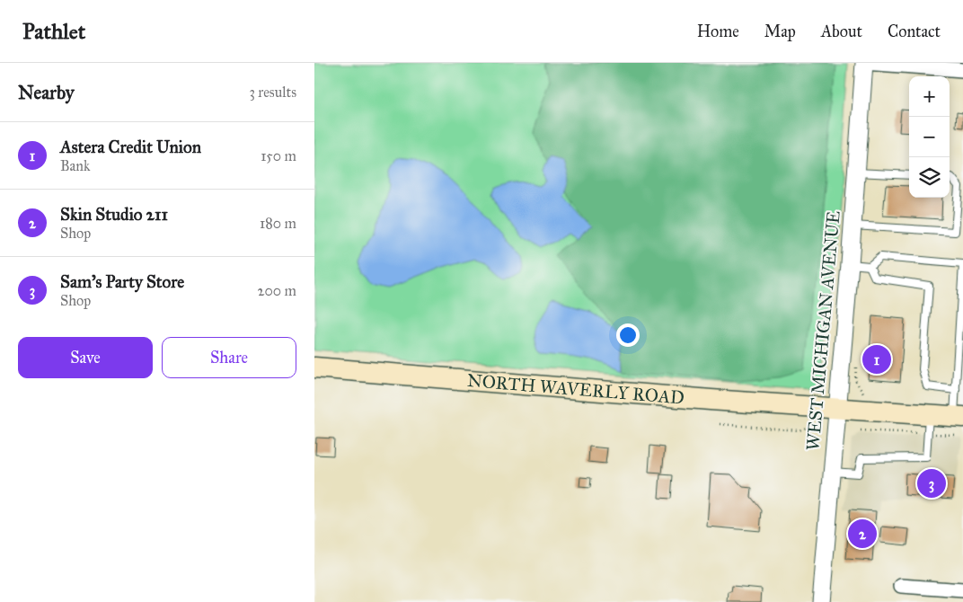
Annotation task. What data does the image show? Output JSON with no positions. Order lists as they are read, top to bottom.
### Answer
{
  "streets": {
    "main road": ["NORTH WAVERLY ROAD"],
    "street": ["WEST MICHIGAN AVENUE"]
  },
  "crossings": [
    ["WEST MICHIGAN AVENUE", "NORTH WAVERLY ROAD"]
  ],
  "page": {
    "header": "Pathlet",
    "nav": [
      "Home",
      "Map",
      "About",
      "Contact"
    ],
    "heading": ["Nearby", "3 results"],
    "map_buttons": ["+", "−"],
    "list": [
      {
        "mark": "1",
        "name": "Astera Credit Union",
        "note": "Bank",
        "value": "150 m"
      },
      {
        "mark": "2",
        "name": "Skin Studio 211",
        "note": "Shop",
        "value": "180 m"
      },
      {
        "mark": "3",
        "name": "Sam's Party Store",
        "note": "Shop",
        "value": "200 m"
      }
    ],
    "buttons": ["Save", "Share"],
    "pins": ["1", "3", "2"]
  }
}
